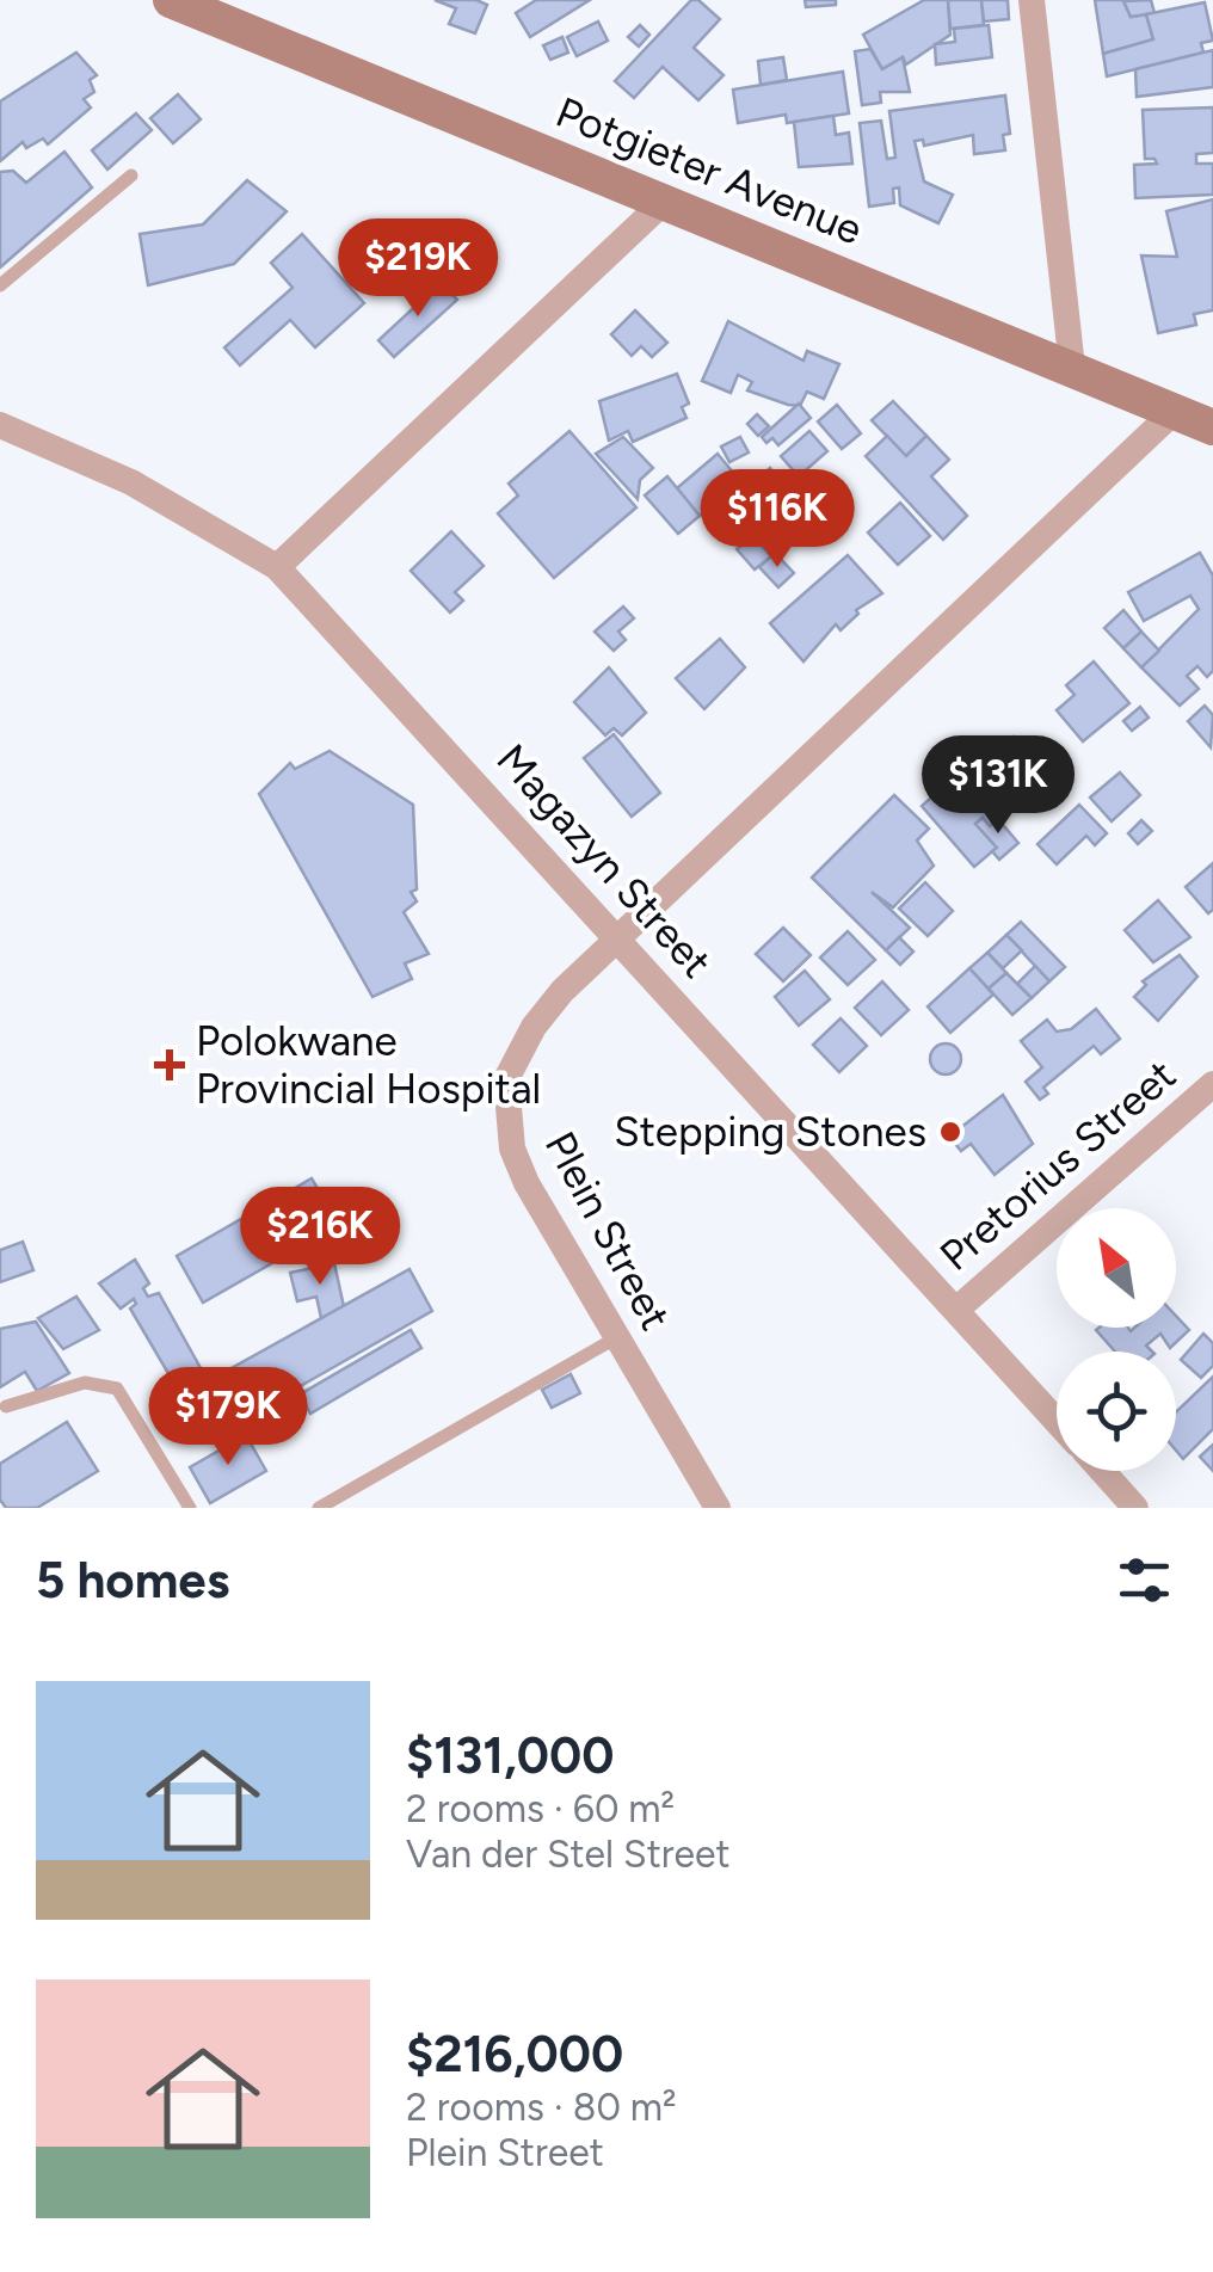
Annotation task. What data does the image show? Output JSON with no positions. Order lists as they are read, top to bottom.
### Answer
{
  "streets": {
    "street": [
      "Potgieter Avenue",
      "Magazyn Street",
      "Pretorius Street",
      "Plein Street"
    ]
  },
  "crossings": [
    ["Potgieter Avenue", "Plein Street"],
    ["Magazyn Street", "Pretorius Street"],
    ["Magazyn Street", "Plein Street"]
  ],
  "places": {
    "health": ["Polokwane Provincial Hospital"],
    "other": ["Stepping Stones"]
  },
  "north": "top left",
  "page": {
    "price": [
      "$219K",
      "$116K",
      "$131K",
      "$216K",
      "$179K"
    ],
    "heading": "5 homes",
    "list": [
      {
        "name": "$131,000",
        "note": "2 rooms · 60 m² · Van der Stel Street"
      },
      {
        "name": "$216,000",
        "note": "2 rooms · 80 m² · Plein Street"
      }
    ]
  }
}
